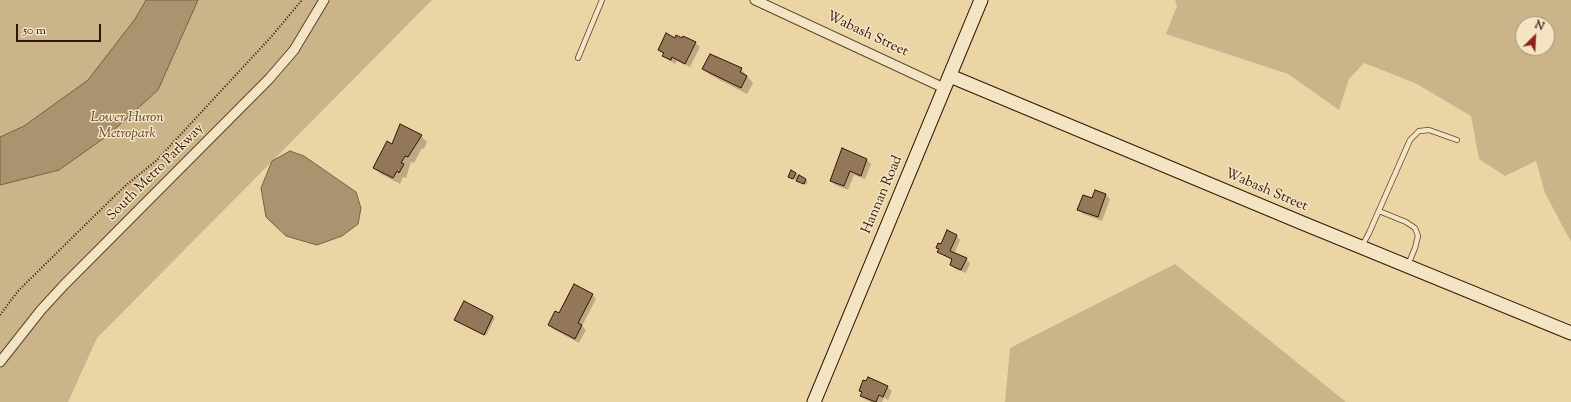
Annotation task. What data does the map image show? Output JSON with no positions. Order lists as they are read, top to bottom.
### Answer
{
  "streets": {
    "street": ["Wabash Street", "South Metro Parkway", "Hannan Road"]
  },
  "crossings": [
    ["Wabash Street", "Hannan Road"]
  ],
  "parks": ["Lower Huron Metropark"],
  "scale_bar": "50 m",
  "north": "top right"
}
